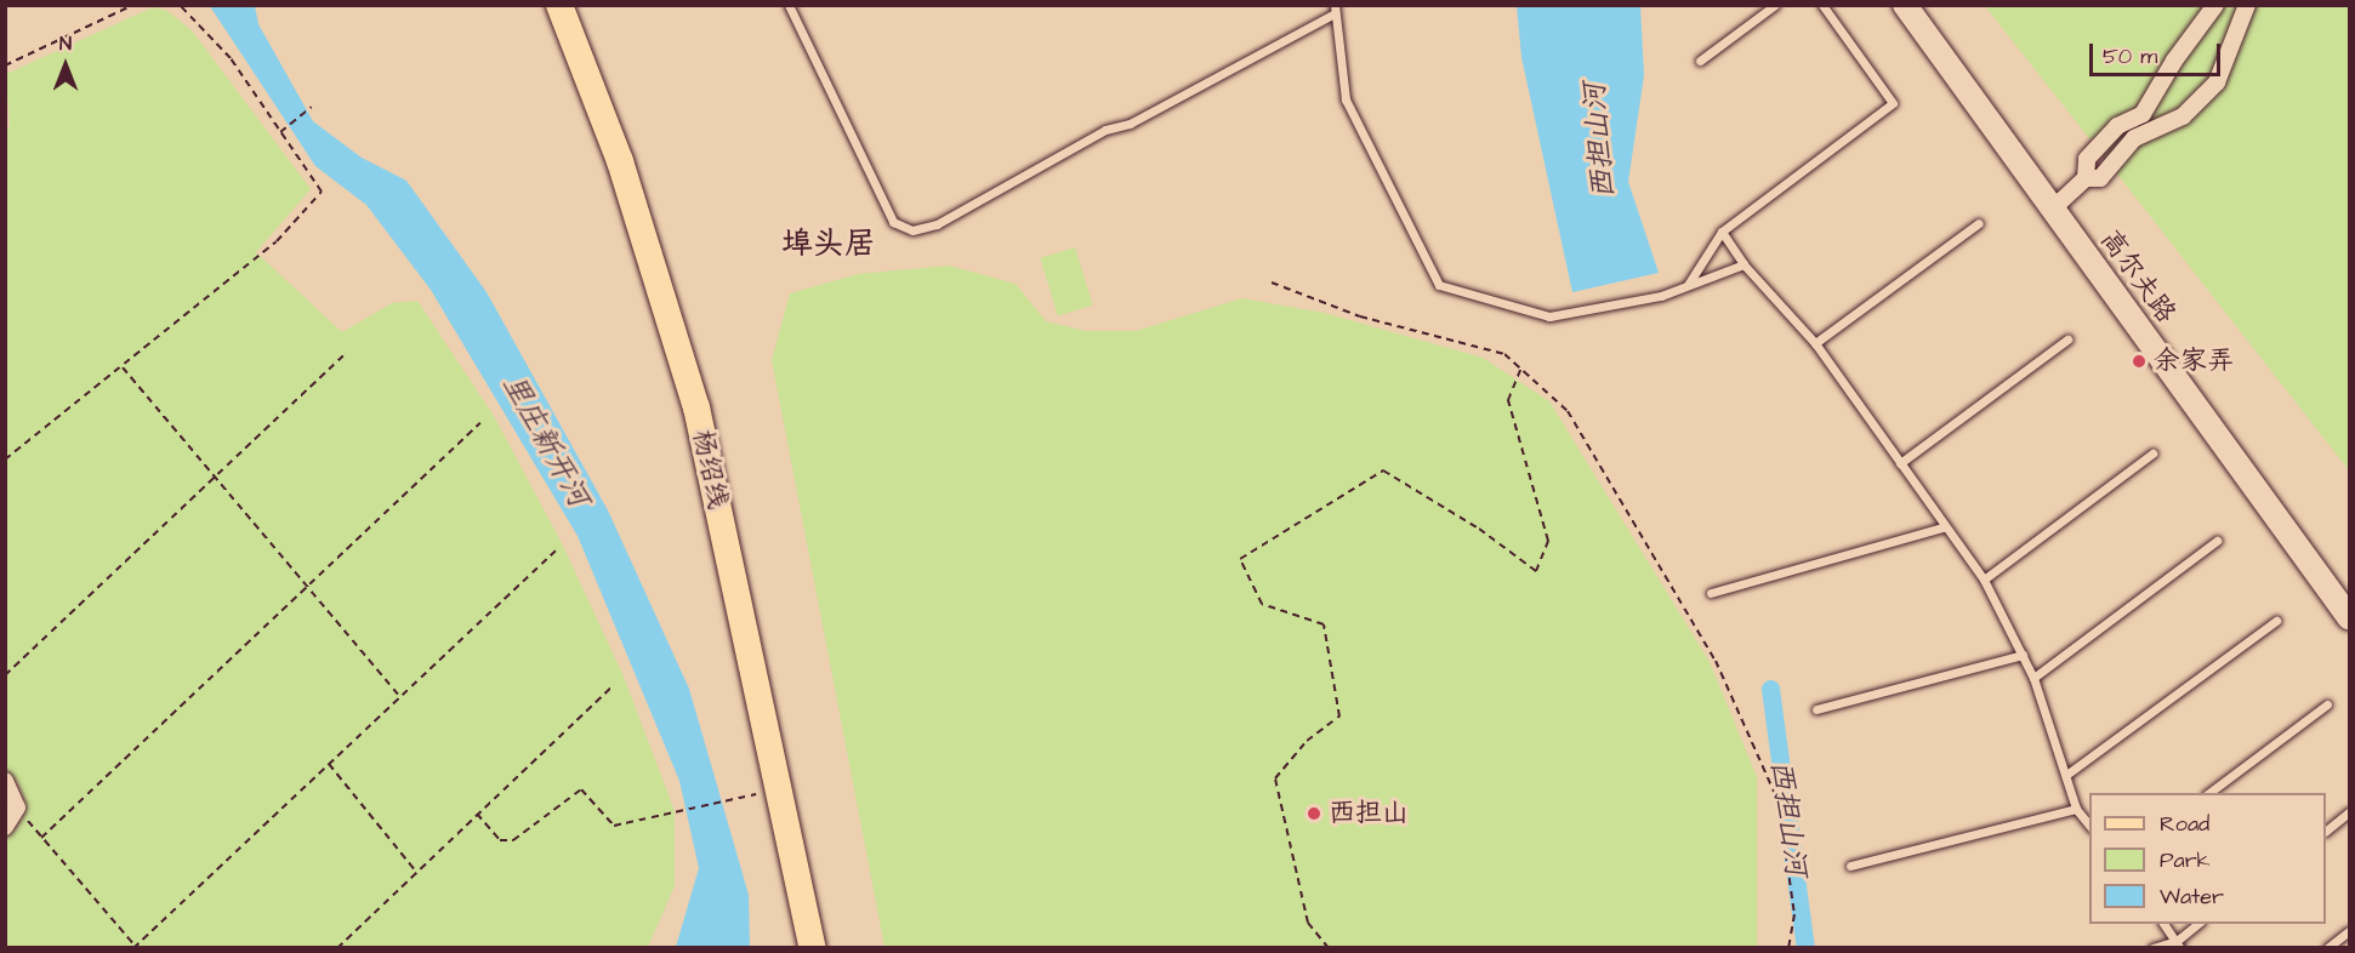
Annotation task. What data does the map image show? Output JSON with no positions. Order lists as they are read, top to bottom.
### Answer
{
  "streets": {
    "main road": ["杨绍线"],
    "street": ["高尔夫路"]
  },
  "districts": ["埠头居"],
  "water": ["西担山河", "里庄新开河"],
  "places": ["余家弄", "西担山"],
  "legend": ["Road", "Park", "Water"],
  "scale_bar": "50 m",
  "north": "top"
}
